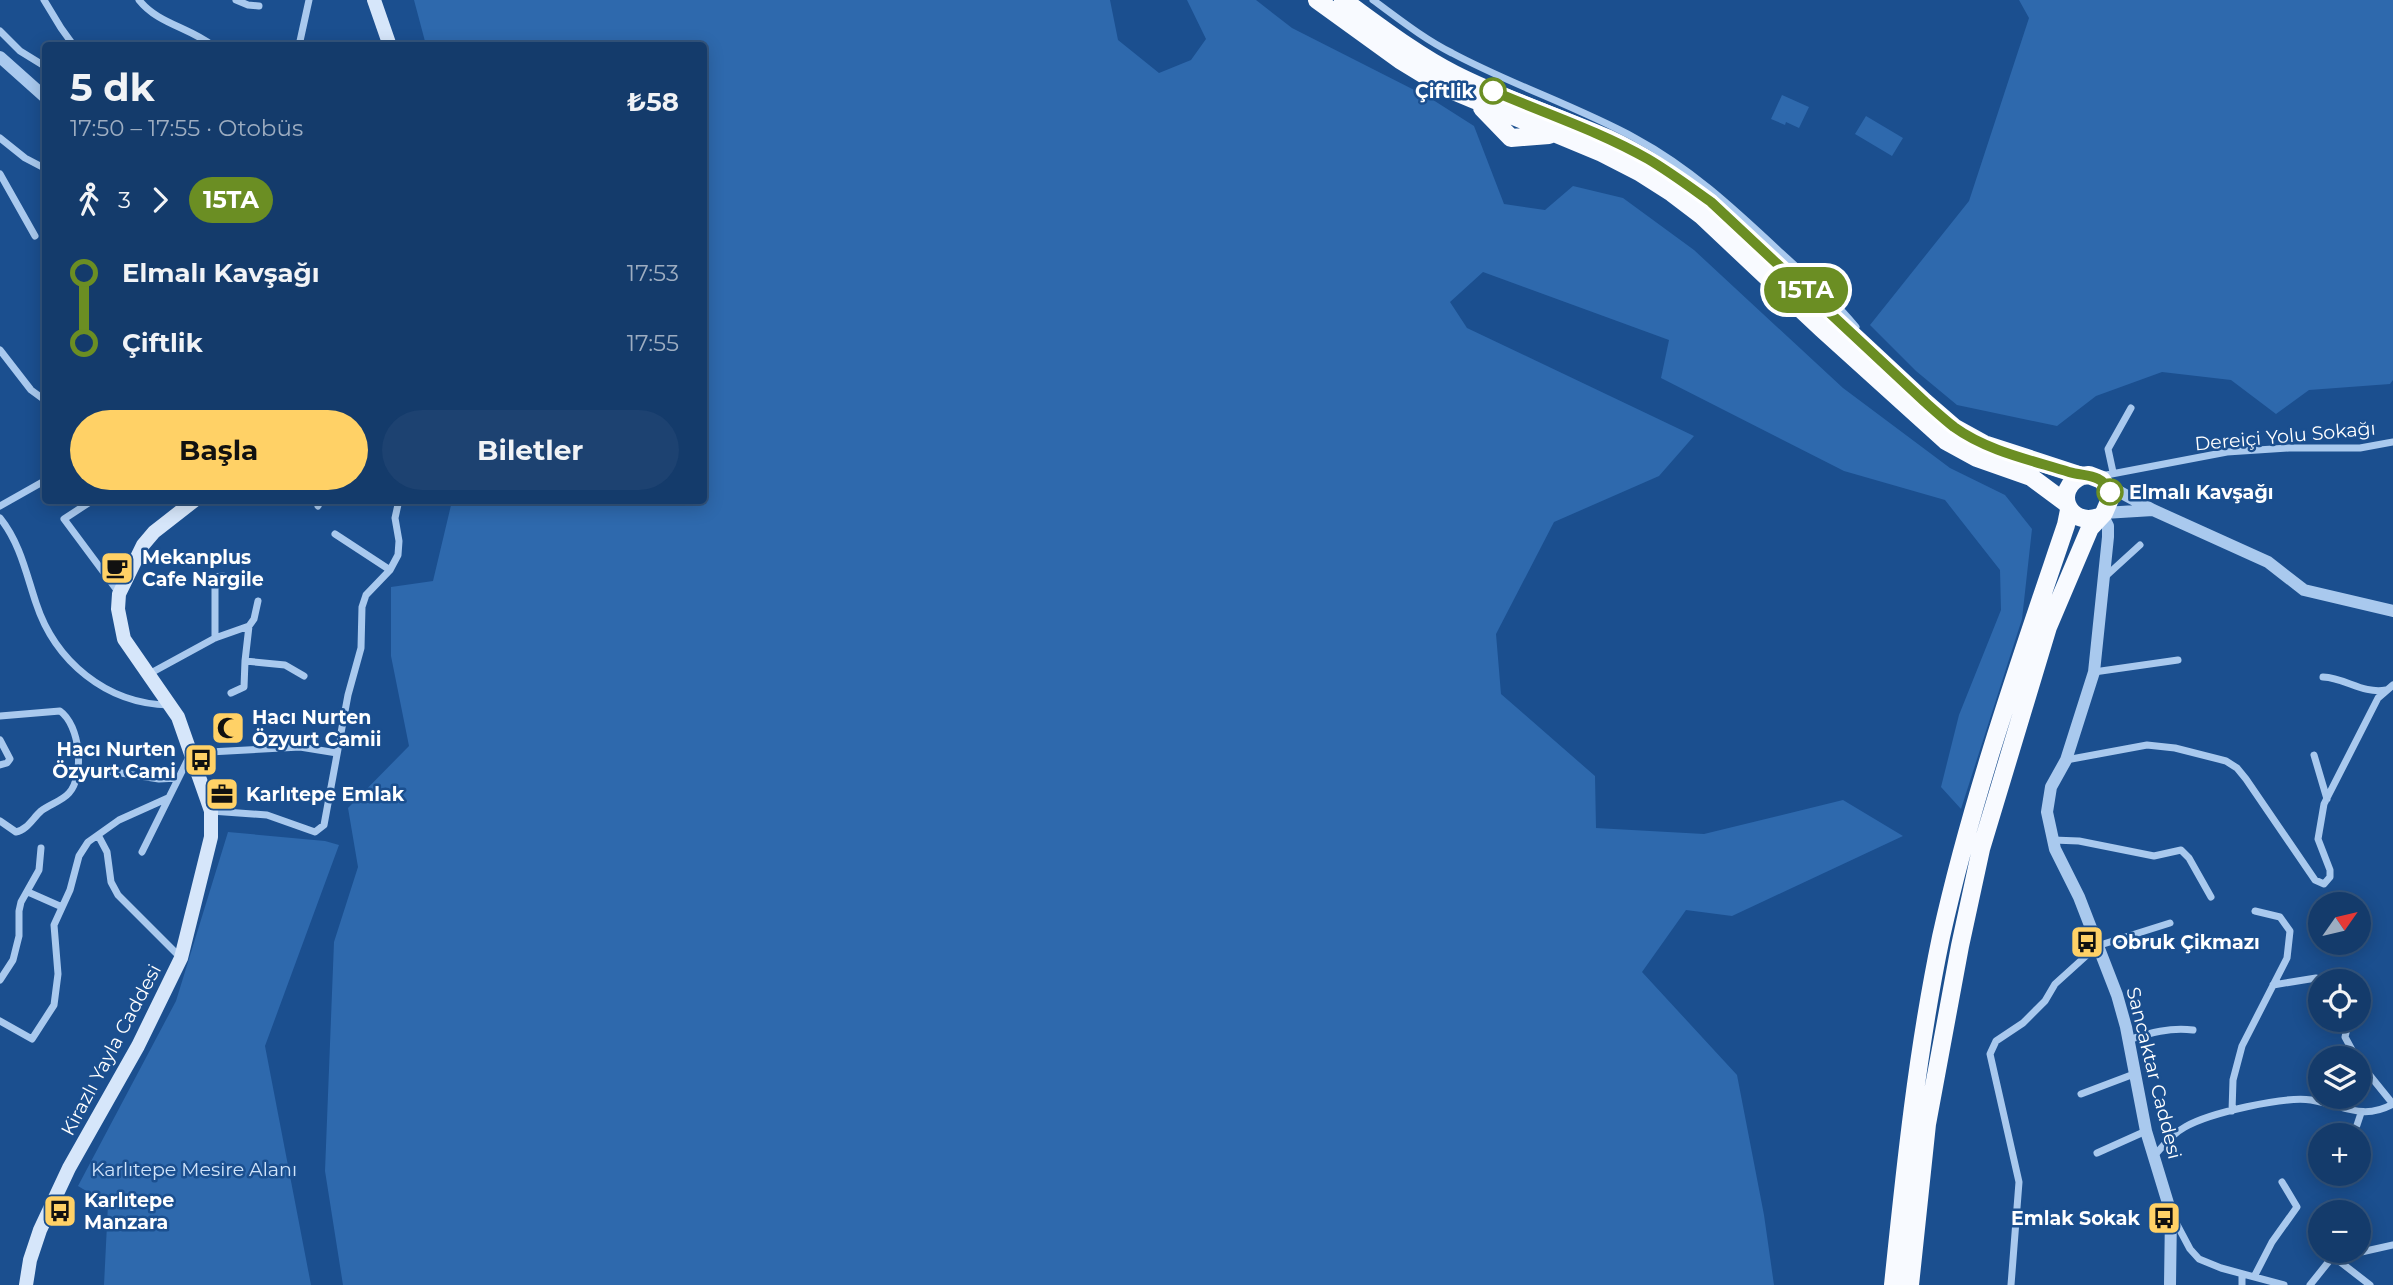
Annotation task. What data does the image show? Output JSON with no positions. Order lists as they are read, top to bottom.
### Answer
{
  "streets": {
    "main road": ["Kirazlı Yayla Caddesi"],
    "street": ["Dereiçi Yolu Sokağı", "Sancaktar Caddesi"]
  },
  "crossings": [
    ["Dereiçi Yolu Sokağı", "Sancaktar Caddesi"]
  ],
  "parks": ["Karlıtepe Mesire Alanı"],
  "places": {
    "other": ["Çi̇ftli̇k", "Elmalı Kavşağı"],
    "cafe": ["Mekanplus Cafe Nargile"],
    "mosque": ["Hacı Nurten Özyurt Camii"],
    "bus stop": [
      "Hacı Nurten Özyurt Cami",
      "Obruk Çikmazı",
      "Karlıtepe Manzara",
      "Emlak Sokak"
    ],
    "office": ["Karlıtepe Emlak"]
  },
  "lines": ["bus line 15TA"],
  "north": "top right",
  "page": {
    "on_map": "15TA",
    "heading": ["5 dk", "17:50 – 17:55 · Otobüs", "₺58"],
    "legs": ["3", "15TA"],
    "list": [
      {
        "name": "Elmalı Kavşağı",
        "value": "17:53"
      },
      {
        "name": "Çi̇ftli̇k",
        "value": "17:55"
      }
    ],
    "buttons": ["Başla", "Biletler"],
    "map_buttons": ["+", "−"]
  }
}
